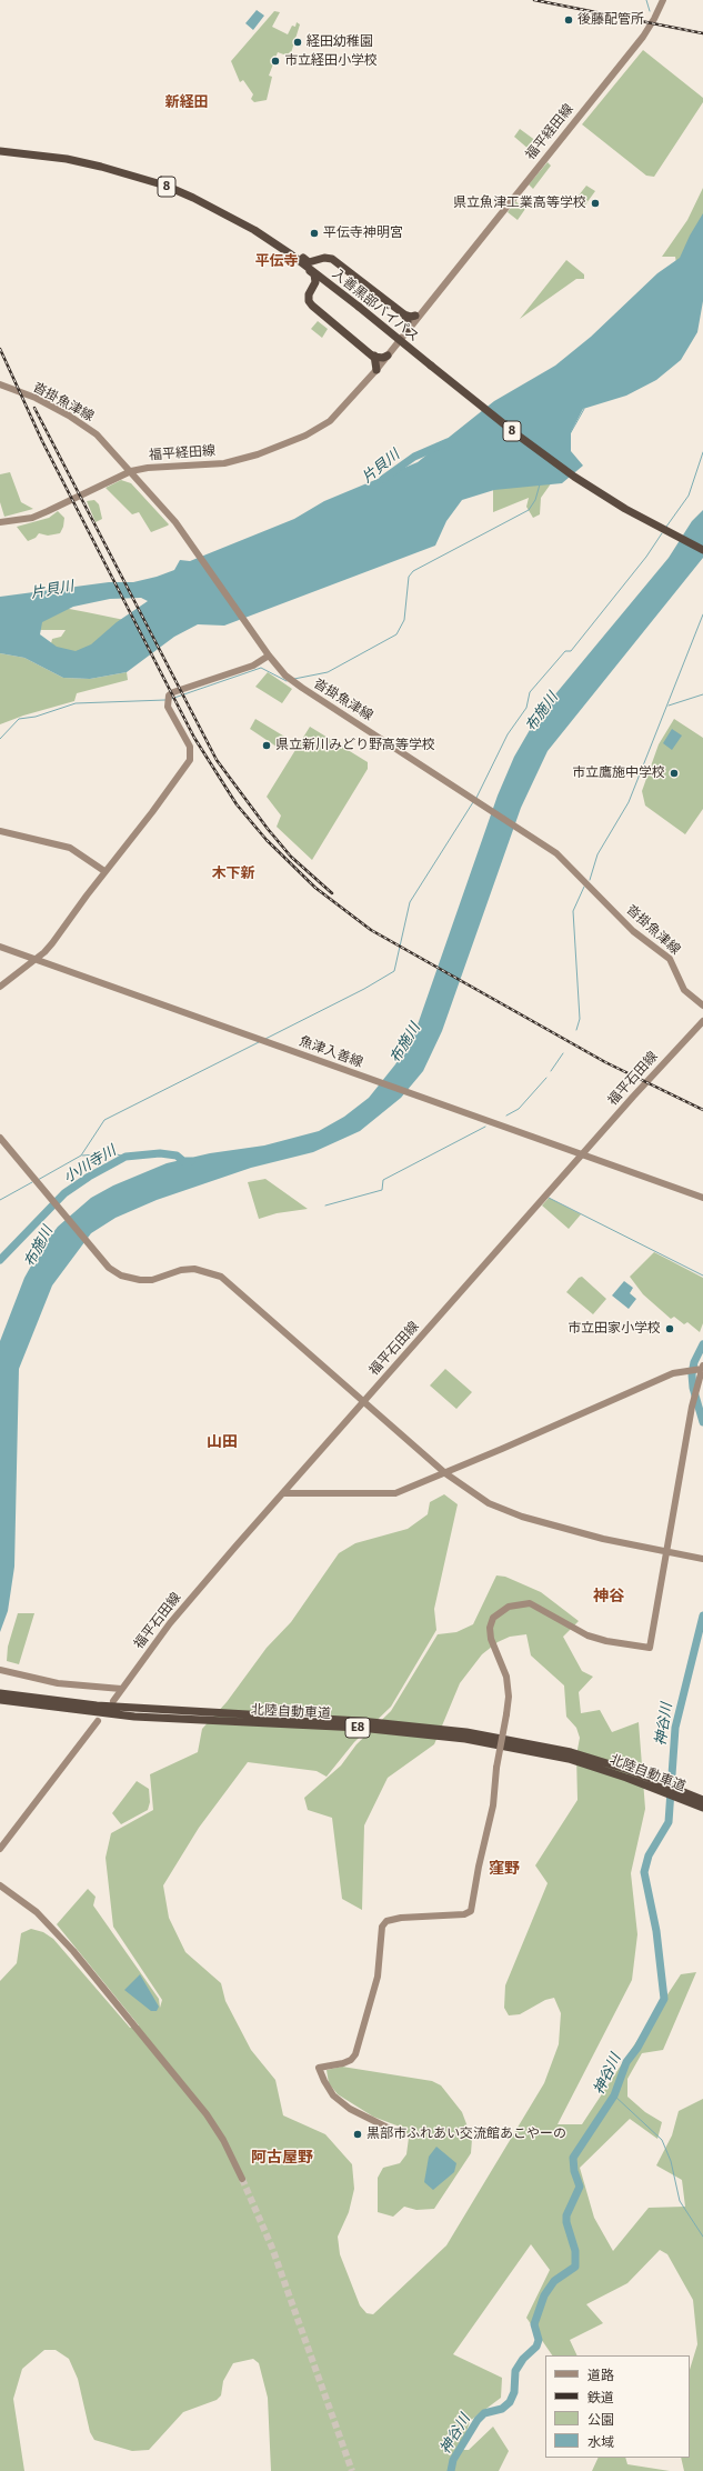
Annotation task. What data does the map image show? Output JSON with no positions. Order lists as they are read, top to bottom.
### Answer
{
  "streets": {
    "highway": [
      "8",
      "入善黒部バイパス",
      "北陸自動車道",
      "E8"
    ],
    "main road": [
      "福平経田線",
      "沓掛魚津線",
      "魚津入善線",
      "福平石田線"
    ]
  },
  "crossings": [
    ["福平経田線", "沓掛魚津線"],
    ["魚津入善線", "福平石田線"]
  ],
  "districts": [
    "新経田",
    "平伝寺",
    "木下新",
    "山田",
    "神谷",
    "窪野",
    "阿古屋野"
  ],
  "water": [
    "片貝川",
    "布施川",
    "小川寺川",
    "神谷川"
  ],
  "places": [
    "後藤配管所",
    "経田幼稚園",
    "市立経田小学校",
    "県立魚津工業高等学校",
    "平伝寺神明宮",
    "県立新川みどり野高等学校",
    "市立鷹施中学校",
    "市立田家小学校",
    "黒部市ふれあい交流館あこやーの"
  ],
  "legend": [
    "道路",
    "鉄道",
    "公園",
    "水域"
  ]
}
